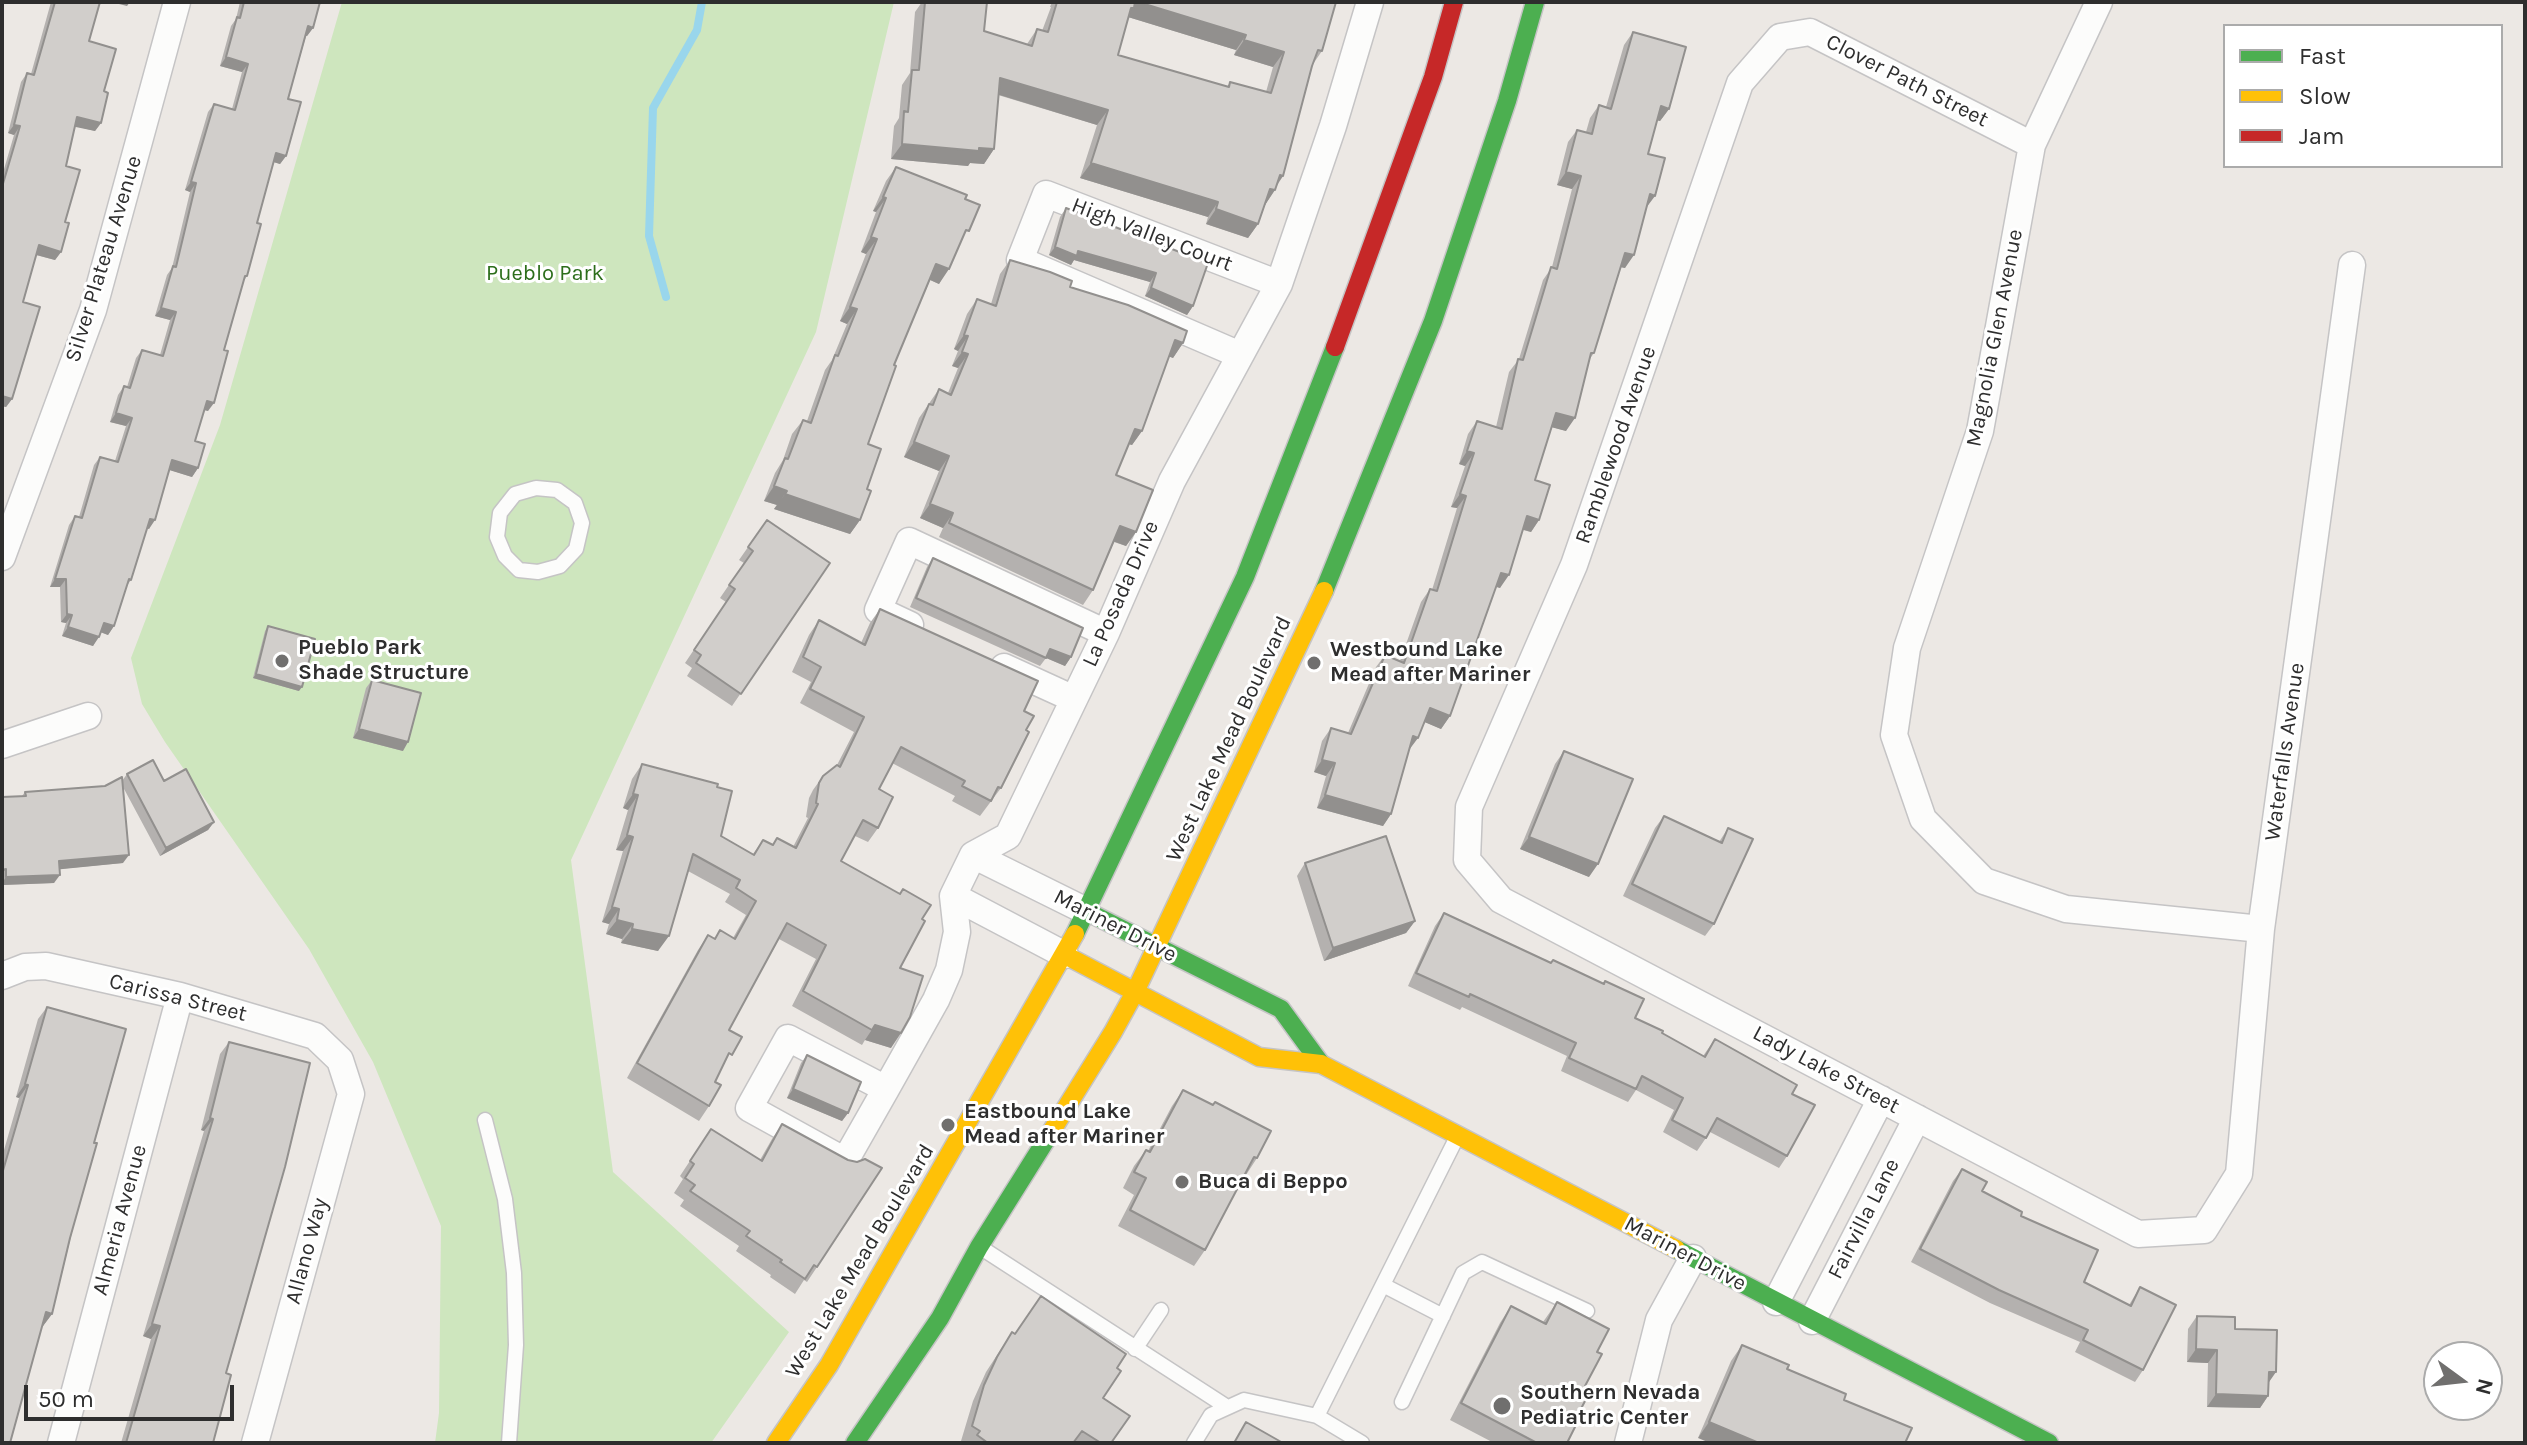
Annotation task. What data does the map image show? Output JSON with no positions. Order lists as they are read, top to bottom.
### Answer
{
  "streets": {
    "main road": ["West Lake Mead Boulevard", "Mariner Drive"],
    "street": [
      "Clover Path Street",
      "High Valley Court",
      "Silver Plateau Avenue",
      "Magnolia Glen Avenue",
      "Ramblewood Avenue",
      "La Posada Drive",
      "Waterfalls Avenue",
      "Carissa Street",
      "Lady Lake Street",
      "Fairvilla Lane",
      "Almeria Avenue",
      "Allano Way"
    ]
  },
  "crossings": [
    ["Clover Path Street", "Magnolia Glen Avenue"],
    ["Clover Path Street", "Ramblewood Avenue"],
    ["High Valley Court", "La Posada Drive"],
    ["Magnolia Glen Avenue", "Waterfalls Avenue"],
    ["Ramblewood Avenue", "Lady Lake Street"],
    ["La Posada Drive", "Mariner Drive"],
    ["West Lake Mead Boulevard", "Mariner Drive"],
    ["Waterfalls Avenue", "Lady Lake Street"],
    ["Mariner Drive", "Fairvilla Lane"],
    ["Carissa Street", "Almeria Avenue"],
    ["Carissa Street", "Allano Way"],
    ["Lady Lake Street", "Fairvilla Lane"]
  ],
  "parks": ["Pueblo Park"],
  "places": [
    "Pueblo Park Shade Structure",
    "Westbound Lake Mead after Mariner",
    "Eastbound Lake Mead after Mariner",
    "Buca di Beppo",
    "Southern Nevada Pediatric Center"
  ],
  "legend": ["Fast", "Slow", "Jam"],
  "scale_bar": "50 m",
  "north": "right"
}
